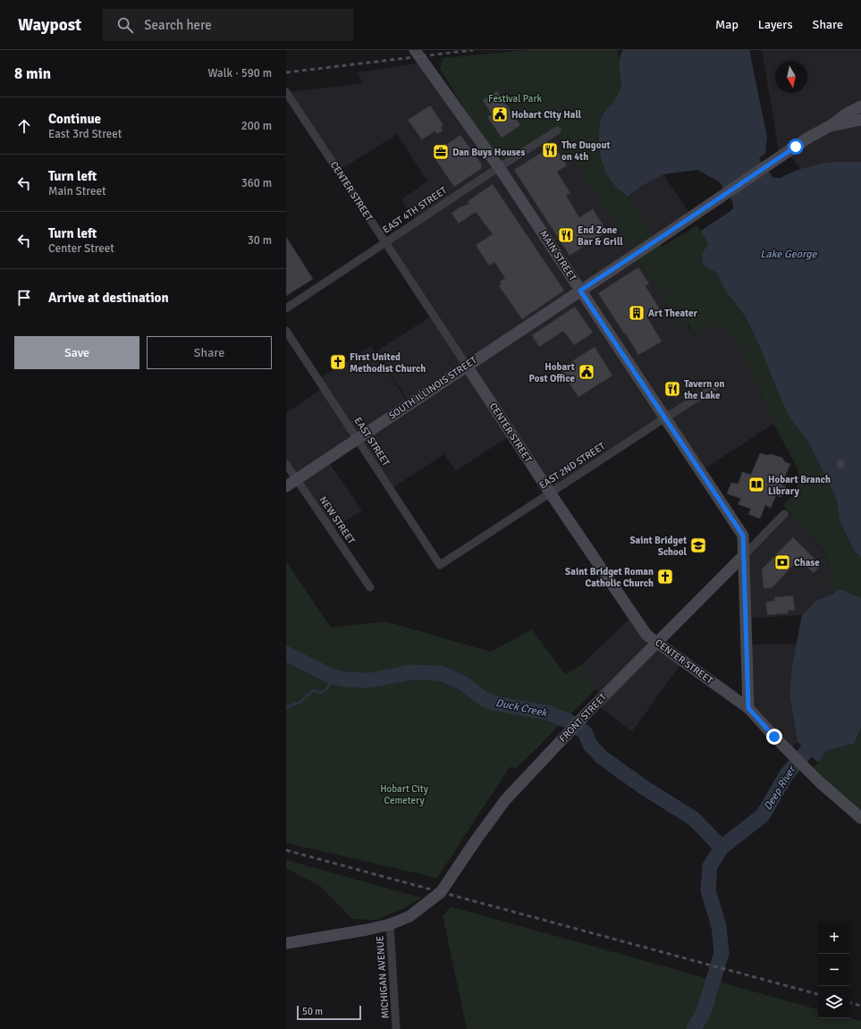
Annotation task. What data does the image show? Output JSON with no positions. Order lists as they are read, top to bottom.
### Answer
{
  "streets": {
    "street": [
      "CENTER STREET",
      "EAST 4TH STREET",
      "MAIN STREET",
      "SOUTH ILLINOIS STREET",
      "EAST STREET",
      "EAST 2ND STREET",
      "NEW STREET",
      "FRONT STREET",
      "MICHIGAN AVENUE"
    ]
  },
  "crossings": [
    ["CENTER STREET", "EAST 4TH STREET"],
    ["CENTER STREET", "MAIN STREET"],
    ["CENTER STREET", "SOUTH ILLINOIS STREET"],
    ["CENTER STREET", "EAST 2ND STREET"],
    ["CENTER STREET", "FRONT STREET"],
    ["EAST 4TH STREET", "MAIN STREET"],
    ["MAIN STREET", "SOUTH ILLINOIS STREET"],
    ["MAIN STREET", "EAST 2ND STREET"],
    ["MAIN STREET", "FRONT STREET"],
    ["SOUTH ILLINOIS STREET", "EAST STREET"],
    ["SOUTH ILLINOIS STREET", "NEW STREET"],
    ["EAST STREET", "EAST 2ND STREET"],
    ["FRONT STREET", "MICHIGAN AVENUE"]
  ],
  "water": ["Lake George", "Duck Creek", "Deep River"],
  "parks": ["Festival Park", "Hobart City Cemetery"],
  "places": {
    "public building": ["Hobart City Hall", "Hobart Post Office"],
    "restaurant": ["The Dugout on 4th", "End Zone Bar & Grill", "Tavern on the Lake"],
    "office": ["Dan Buys Houses"],
    "building": ["Art Theater"],
    "church": ["First United Methodist Church", "Saint Bridget Roman Catholic Church"],
    "library": ["Hobart Branch Library"],
    "school or university": ["Saint Bridget School"],
    "bank": ["Chase"]
  },
  "scale_bar": "50 m",
  "north": "bottom",
  "page": {
    "header": "Waypost",
    "search": "Search here",
    "nav": ["Map", "Layers", "Share"],
    "heading": ["8 min", "Walk · 590 m"],
    "list": [
      ["Continue", "East 3rd Street", "200 m"],
      ["Turn left", "Main Street", "360 m"],
      ["Turn left", "Center Street", "30 m"],
      "Arrive at destination"
    ],
    "buttons": ["Save", "Share"],
    "map_buttons": ["+", "−"],
    "scale": "50 m"
  }
}
